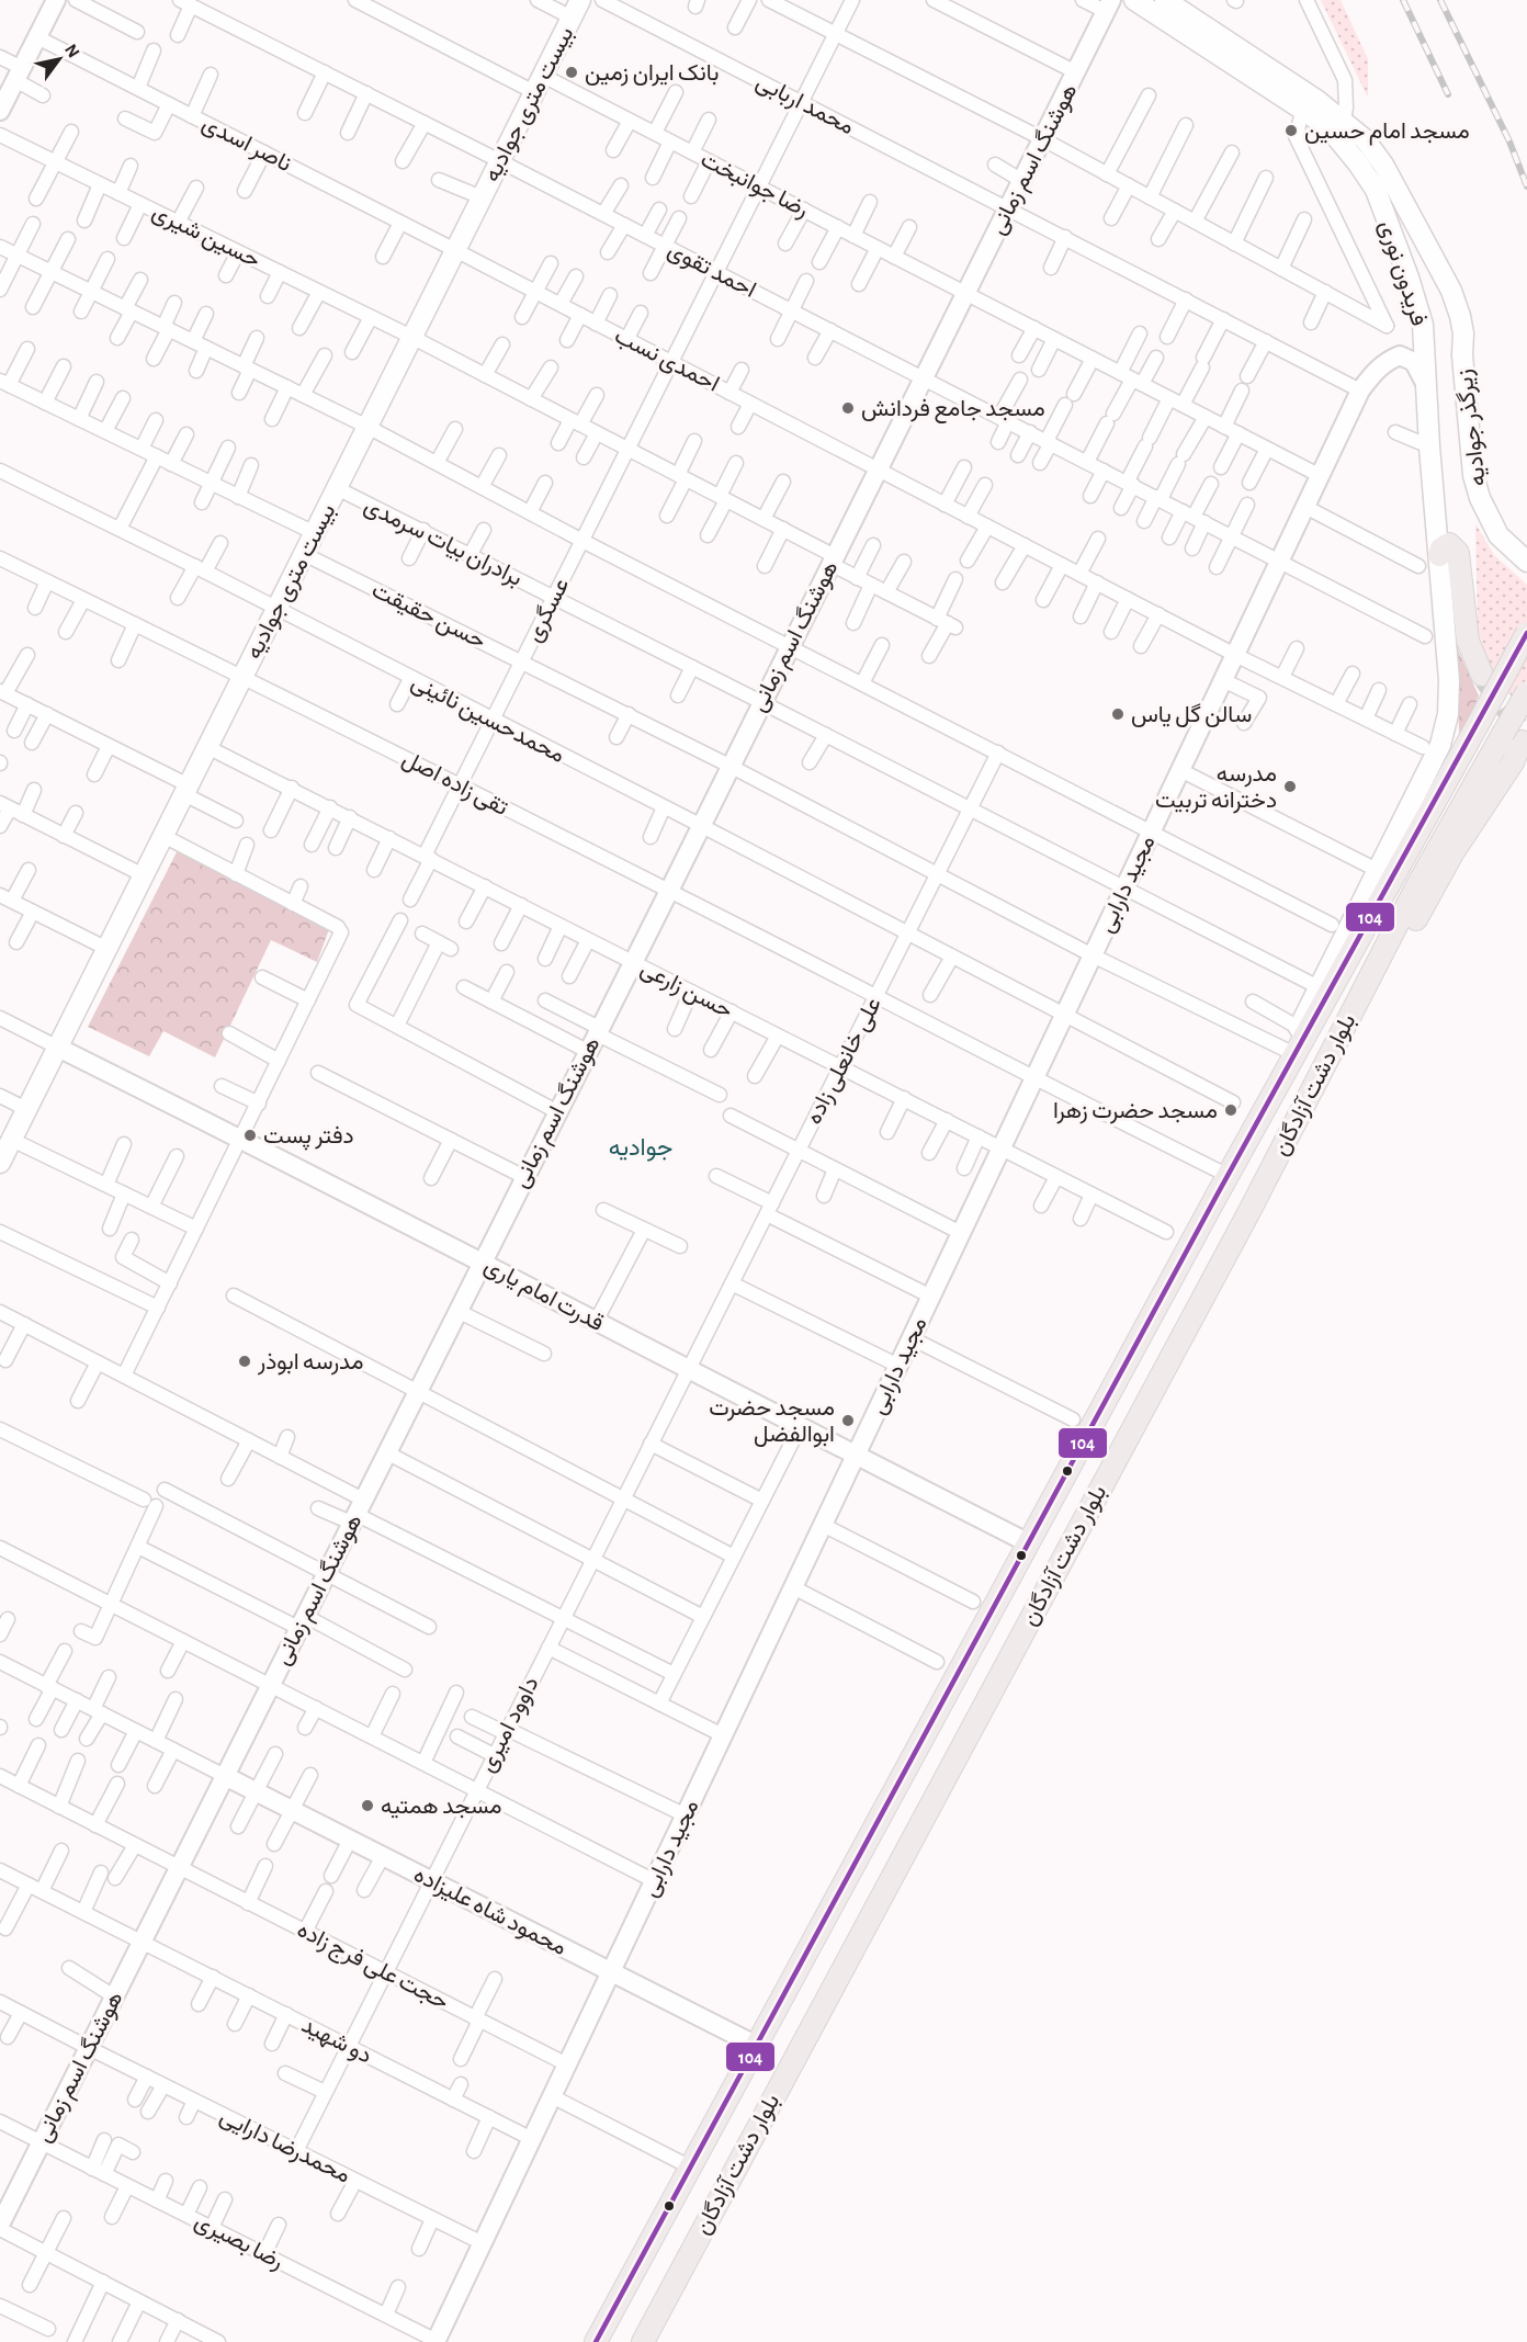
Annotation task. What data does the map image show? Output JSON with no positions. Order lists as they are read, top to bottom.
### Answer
{
  "streets": {
    "main road": [
      "بیست متری جوادیه",
      "فریدون نوری",
      "زیرگذر جوادیه",
      "بلوار دشت آزادگان"
    ],
    "street": [
      "محمد اربابی",
      "ناصر اسدی",
      "هوشنگ اسم زمانی",
      "رضا جوانبخت",
      "حسین شیری",
      "احمد تقوی",
      "احمدی نسب",
      "برادران بیات سرمدی",
      "عسگری",
      "حسن حقیقت",
      "محمدحسین نائینی",
      "تقی زاده اصل",
      "مجید دارابی",
      "حسن زارعی",
      "علی خانعلی زاده",
      "قدرت امام یاری",
      "داوود امیری",
      "محمود شاه علیزاده",
      "حجت علی فرج زاده",
      "دو شهید",
      "محمدرضا دارایی",
      "رضا بصیری"
    ]
  },
  "crossings": [
    ["بیست متری جوادیه", "ناصر اسدی"],
    ["بیست متری جوادیه", "رضا جوانبخت"],
    ["بیست متری جوادیه", "حسین شیری"],
    ["بیست متری جوادیه", "احمد تقوی"],
    ["بیست متری جوادیه", "احمدی نسب"],
    ["بیست متری جوادیه", "برادران بیات سرمدی"],
    ["بیست متری جوادیه", "حسن حقیقت"],
    ["بیست متری جوادیه", "محمدحسین نائینی"],
    ["بیست متری جوادیه", "تقی زاده اصل"],
    ["بیست متری جوادیه", "حسن زارعی"],
    ["بیست متری جوادیه", "قدرت امام یاری"],
    ["محمد اربابی", "هوشنگ اسم زمانی"],
    ["محمد اربابی", "عسگری"],
    ["محمد اربابی", "مجید دارابی"],
    ["ناصر اسدی", "احمدی نسب"],
    ["هوشنگ اسم زمانی", "رضا جوانبخت"],
    ["هوشنگ اسم زمانی", "حسین شیری"],
    ["هوشنگ اسم زمانی", "احمد تقوی"],
    ["هوشنگ اسم زمانی", "احمدی نسب"],
    ["هوشنگ اسم زمانی", "برادران بیات سرمدی"],
    ["هوشنگ اسم زمانی", "حسن حقیقت"],
    ["هوشنگ اسم زمانی", "محمدحسین نائینی"],
    ["هوشنگ اسم زمانی", "تقی زاده اصل"],
    ["هوشنگ اسم زمانی", "حسن زارعی"],
    ["هوشنگ اسم زمانی", "قدرت امام یاری"],
    ["هوشنگ اسم زمانی", "محمود شاه علیزاده"],
    ["هوشنگ اسم زمانی", "حجت علی فرج زاده"],
    ["هوشنگ اسم زمانی", "دو شهید"],
    ["هوشنگ اسم زمانی", "محمدرضا دارایی"],
    ["هوشنگ اسم زمانی", "رضا بصیری"],
    ["رضا جوانبخت", "عسگری"],
    ["رضا جوانبخت", "مجید دارابی"],
    ["حسین شیری", "عسگری"],
    ["احمد تقوی", "عسگری"],
    ["احمد تقوی", "مجید دارابی"],
    ["فریدون نوری", "احمدی نسب"],
    ["فریدون نوری", "زیرگذر جوادیه"],
    ["فریدون نوری", "برادران بیات سرمدی"],
    ["فریدون نوری", "حسن حقیقت"],
    ["فریدون نوری", "تقی زاده اصل"],
    ["فریدون نوری", "مجید دارابی"],
    ["فریدون نوری", "بلوار دشت آزادگان"],
    ["احمدی نسب", "عسگری"],
    ["احمدی نسب", "مجید دارابی"],
    ["برادران بیات سرمدی", "عسگری"],
    ["برادران بیات سرمدی", "مجید دارابی"],
    ["برادران بیات سرمدی", "علی خانعلی زاده"],
    ["عسگری", "حسن حقیقت"],
    ["عسگری", "محمدحسین نائینی"],
    ["عسگری", "تقی زاده اصل"],
    ["عسگری", "حسن زارعی"],
    ["حسن حقیقت", "مجید دارابی"],
    ["حسن حقیقت", "علی خانعلی زاده"],
    ["محمدحسین نائینی", "مجید دارابی"],
    ["محمدحسین نائینی", "علی خانعلی زاده"],
    ["تقی زاده اصل", "مجید دارابی"],
    ["تقی زاده اصل", "علی خانعلی زاده"],
    ["مجید دارابی", "حسن زارعی"],
    ["مجید دارابی", "قدرت امام یاری"],
    ["مجید دارابی", "محمود شاه علیزاده"],
    ["مجید دارابی", "حجت علی فرج زاده"],
    ["مجید دارابی", "دو شهید"],
    ["مجید دارابی", "محمدرضا دارایی"],
    ["مجید دارابی", "رضا بصیری"],
    ["حسن زارعی", "علی خانعلی زاده"],
    ["علی خانعلی زاده", "قدرت امام یاری"],
    ["علی خانعلی زاده", "داوود امیری"],
    ["بلوار دشت آزادگان", "قدرت امام یاری"],
    ["بلوار دشت آزادگان", "محمود شاه علیزاده"],
    ["قدرت امام یاری", "داوود امیری"],
    ["داوود امیری", "محمود شاه علیزاده"],
    ["داوود امیری", "حجت علی فرج زاده"],
    ["داوود امیری", "دو شهید"],
    ["داوود امیری", "محمدرضا دارایی"]
  ],
  "districts": ["جوادیه"],
  "places": [
    "بانک ایران زمین",
    "مسجد امام حسین",
    "مسجد جامع فردانش",
    "سالن گل یاس",
    "مدرسه دخترانه تربیت",
    "مسجد حضرت زهرا",
    "دفتر پست",
    "مدرسه ابوذر",
    "مسجد حضرت ابوالفضل",
    "مسجد همتیه"
  ],
  "lines": ["transit line 104"],
  "north": "top right"
}
